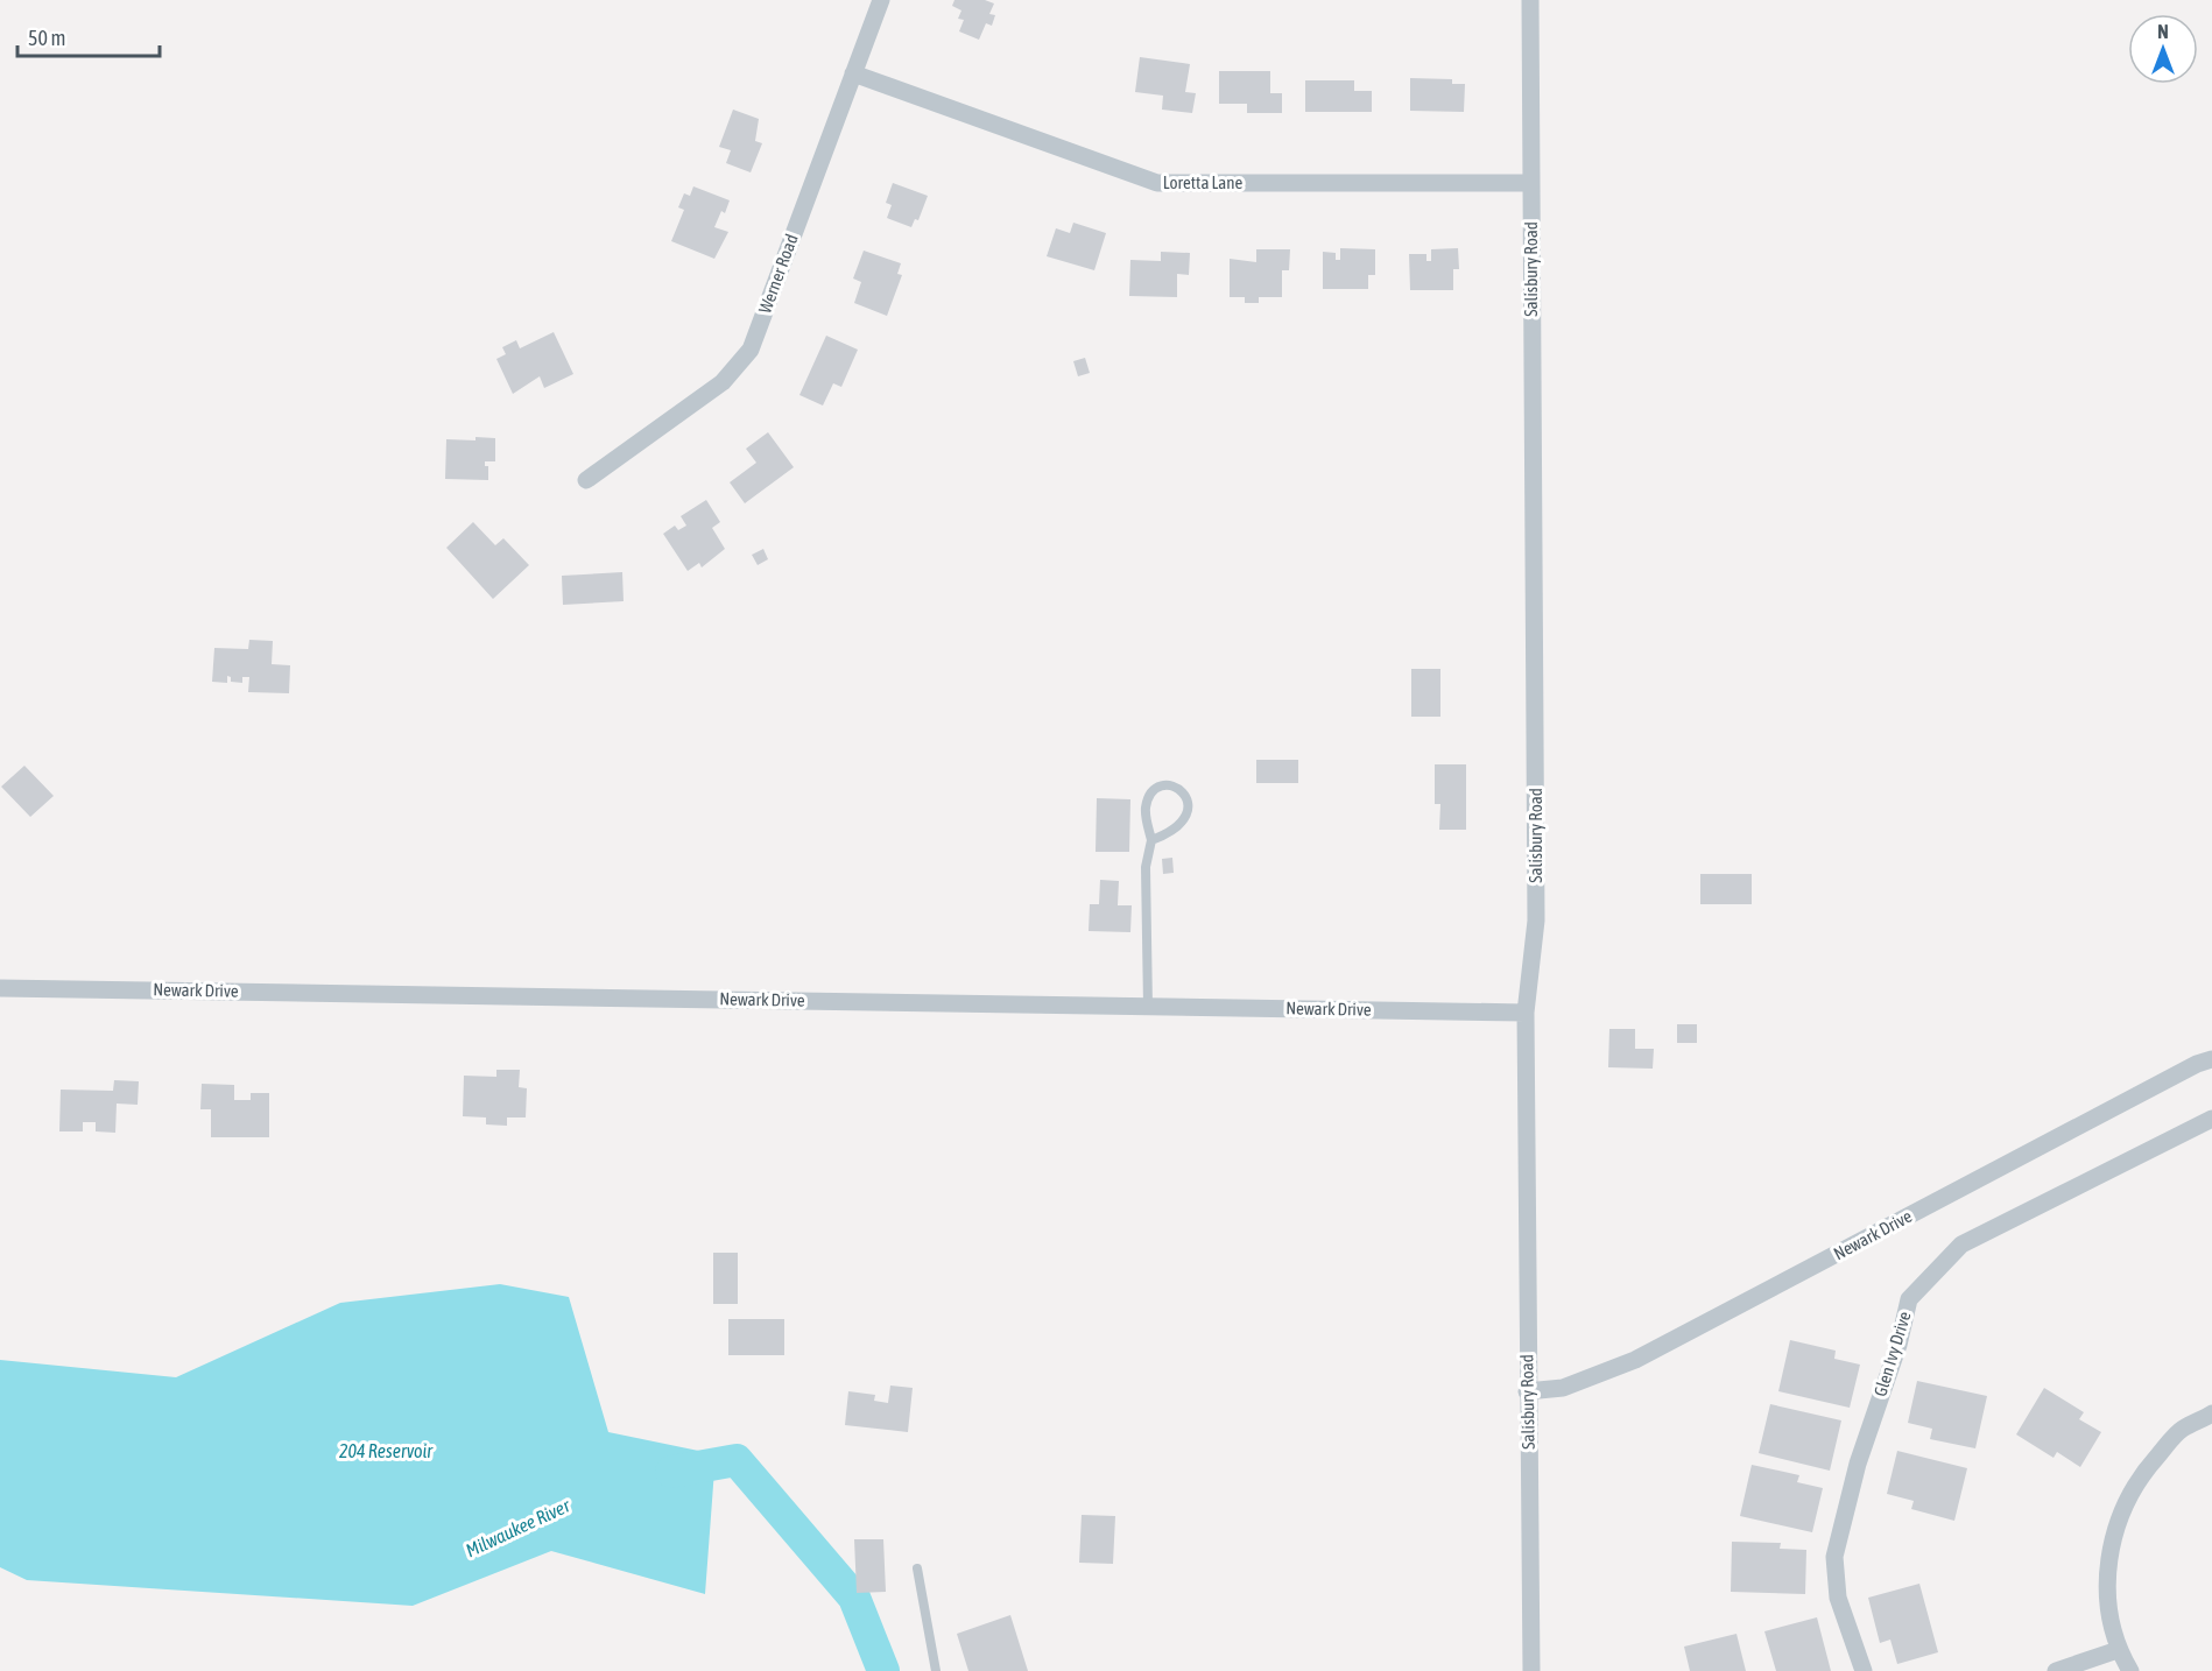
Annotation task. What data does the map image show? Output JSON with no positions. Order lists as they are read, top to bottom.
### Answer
{
  "streets": {
    "street": [
      "Loretta Lane",
      "Salisbury Road",
      "Werner Road",
      "Newark Drive",
      "Glen Ivy Drive"
    ]
  },
  "crossings": [
    ["Loretta Lane", "Salisbury Road"],
    ["Loretta Lane", "Werner Road"],
    ["Salisbury Road", "Newark Drive"]
  ],
  "water": ["204 Reservoir", "Milwaukee River"],
  "scale_bar": "50 m",
  "north": "top"
}
